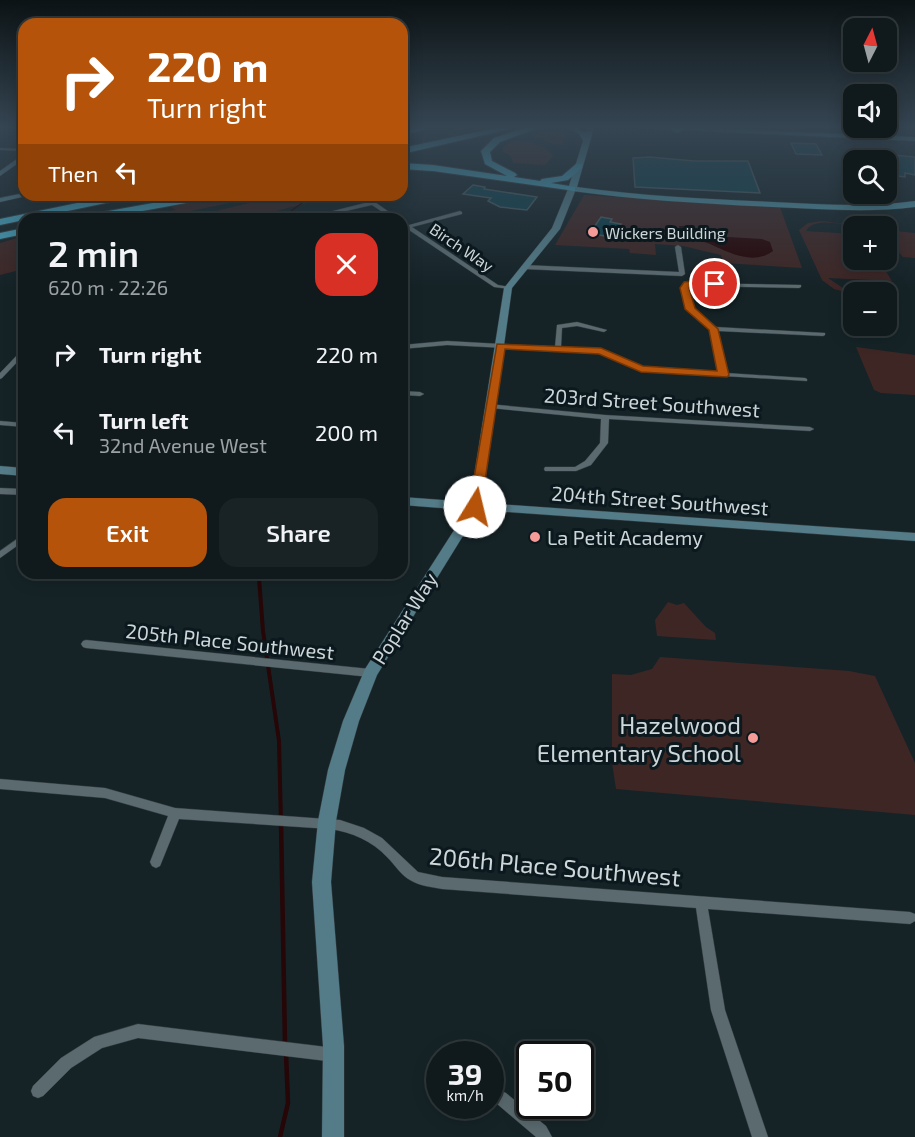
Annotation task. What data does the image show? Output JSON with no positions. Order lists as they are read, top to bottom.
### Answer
{
  "streets": {
    "main road": ["204th Street Southwest", "Poplar Way"],
    "street": [
      "Birch Way",
      "203rd Street Southwest",
      "205th Place Southwest",
      "206th Place Southwest"
    ]
  },
  "crossings": [
    ["Birch Way", "Poplar Way"],
    ["203rd Street Southwest", "Poplar Way"],
    ["204th Street Southwest", "Poplar Way"],
    ["Poplar Way", "205th Place Southwest"],
    ["Poplar Way", "206th Place Southwest"]
  ],
  "places": ["Wickers Building", "La Petit Academy", "Hazelwood Elementary School"],
  "north": "top",
  "page": {
    "map_buttons": ["+", "−"],
    "turn": ["220 m", "Turn right"],
    "then": "Then",
    "heading": ["2 min", "620 m · 22:26"],
    "list": [
      {
        "name": "Turn right",
        "value": "220 m"
      },
      {
        "name": "Turn left",
        "note": "32nd Avenue West",
        "value": "200 m"
      }
    ],
    "buttons": ["Exit", "Share"],
    "speed": "39 km/h",
    "limit": "50"
  }
}
